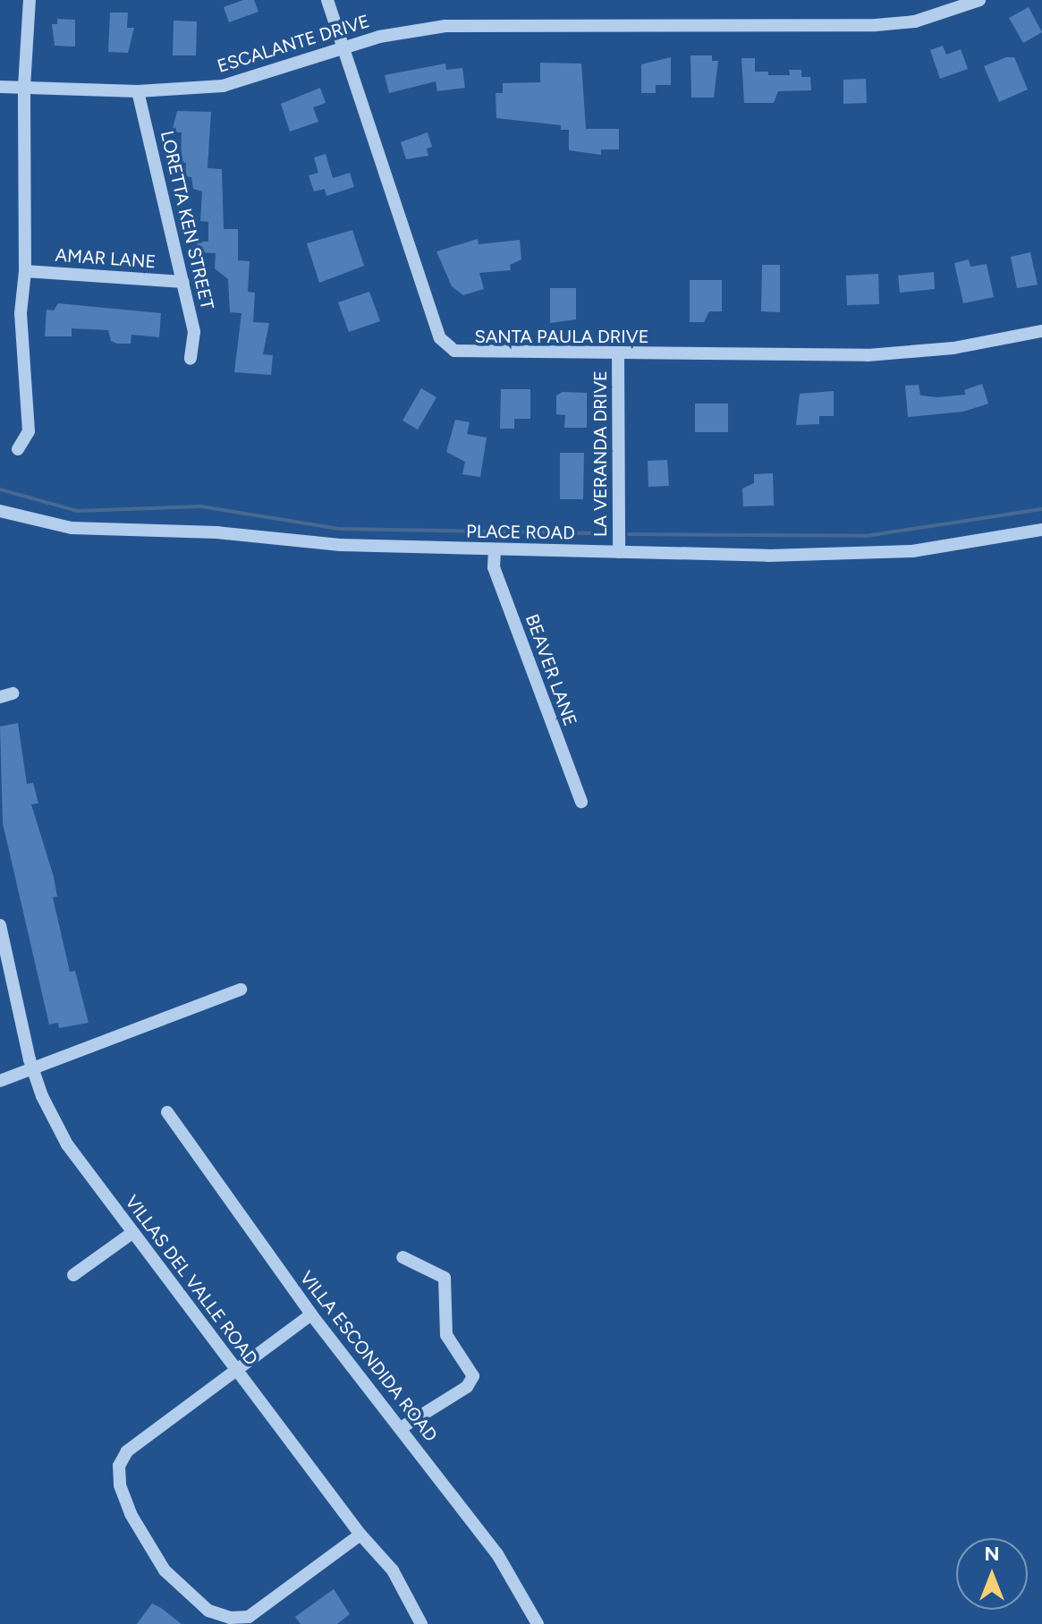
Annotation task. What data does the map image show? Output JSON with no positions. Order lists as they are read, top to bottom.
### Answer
{
  "streets": {
    "street": [
      "ESCALANTE DRIVE",
      "LORETTA KEN STREET",
      "AMAR LANE",
      "SANTA PAULA DRIVE",
      "LA VERANDA DRIVE",
      "PLACE ROAD",
      "BEAVER LANE",
      "VILLAS DEL VALLE ROAD",
      "VILLA ESCONDIDA ROAD"
    ]
  },
  "crossings": [
    ["ESCALANTE DRIVE", "LORETTA KEN STREET"],
    ["ESCALANTE DRIVE", "SANTA PAULA DRIVE"],
    ["LORETTA KEN STREET", "AMAR LANE"],
    ["SANTA PAULA DRIVE", "LA VERANDA DRIVE"],
    ["LA VERANDA DRIVE", "PLACE ROAD"],
    ["PLACE ROAD", "BEAVER LANE"]
  ],
  "north": "top"
}
